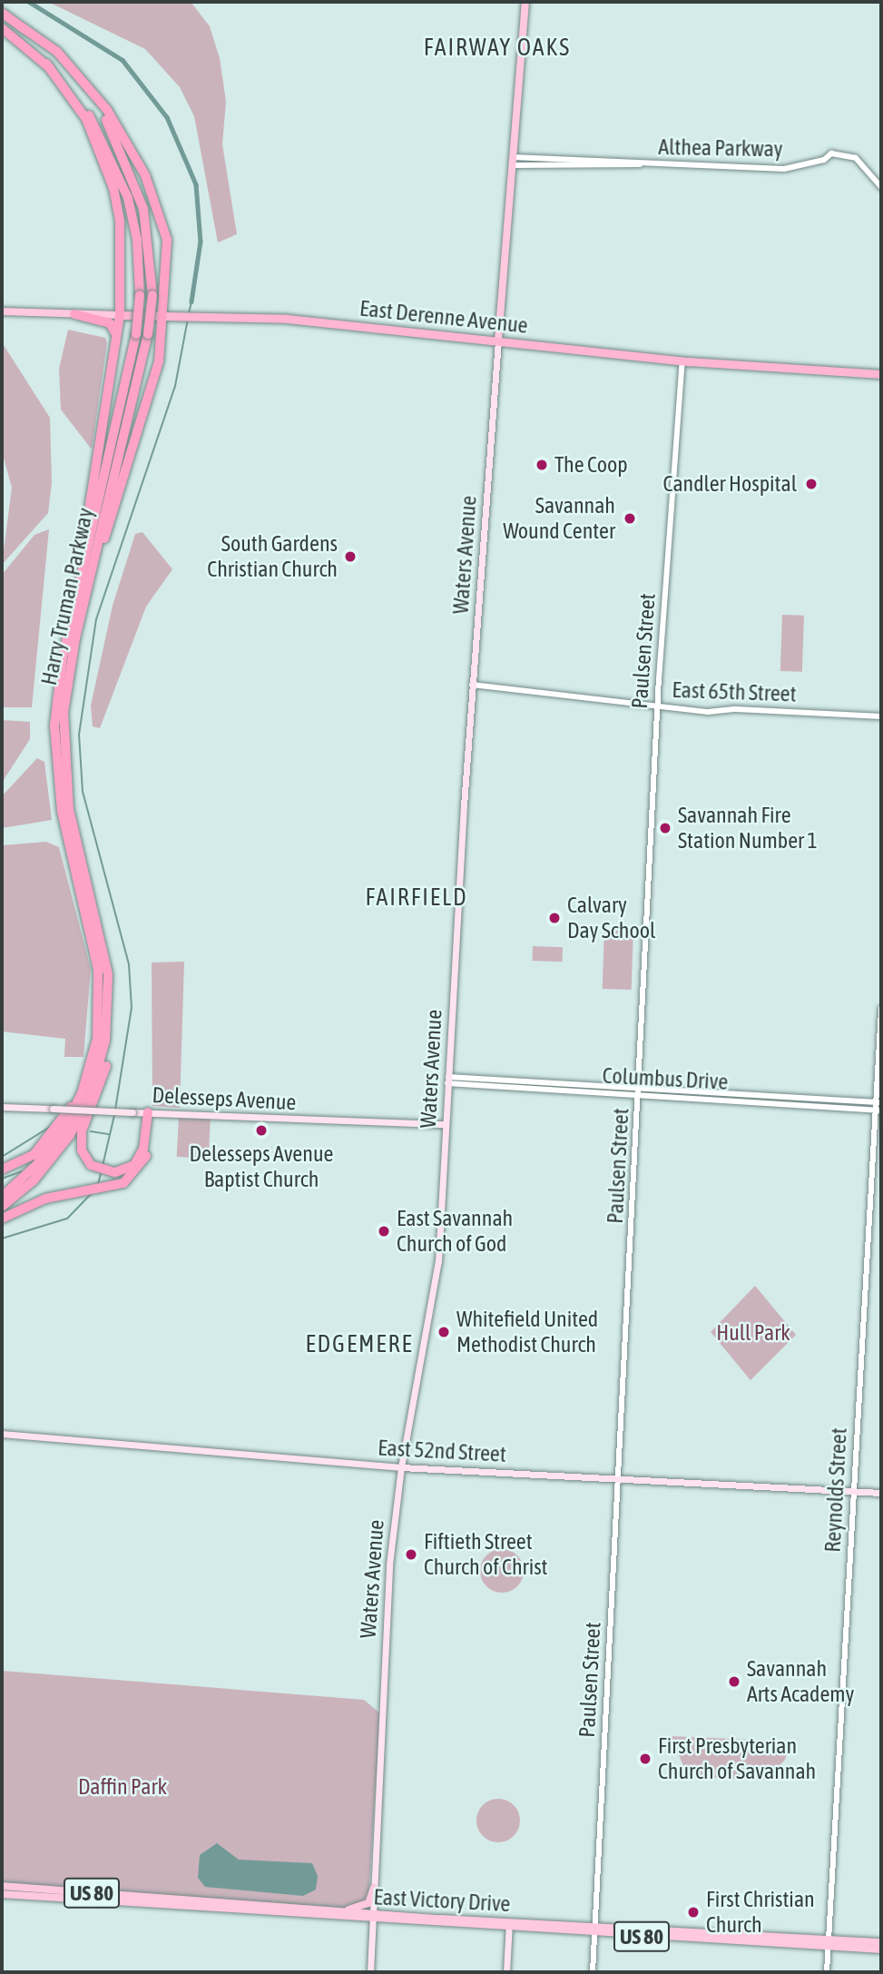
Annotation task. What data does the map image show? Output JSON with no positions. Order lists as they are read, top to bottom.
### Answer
{
  "streets": {
    "highway": ["East Derenne Avenue", "Harry Truman Parkway"],
    "main road": [
      "Waters Avenue",
      "Delesseps Avenue",
      "East 52nd Street",
      "US 80",
      "East Victory Drive"
    ],
    "street": [
      "Althea Parkway",
      "Paulsen Street",
      "East 65th Street",
      "Columbus Drive",
      "Reynolds Street"
    ]
  },
  "crossings": [
    ["Althea Parkway", "Waters Avenue"],
    ["East Derenne Avenue", "Waters Avenue"],
    ["East Derenne Avenue", "Paulsen Street"],
    ["Waters Avenue", "East 65th Street"],
    ["Waters Avenue", "Columbus Drive"],
    ["Waters Avenue", "Delesseps Avenue"],
    ["Waters Avenue", "East 52nd Street"],
    ["Waters Avenue", "East Victory Drive"],
    ["Paulsen Street", "East 65th Street"],
    ["Paulsen Street", "Columbus Drive"],
    ["Paulsen Street", "East 52nd Street"],
    ["Paulsen Street", "East Victory Drive"],
    ["Columbus Drive", "Reynolds Street"],
    ["East 52nd Street", "Reynolds Street"],
    ["Reynolds Street", "East Victory Drive"]
  ],
  "districts": ["FAIRWAY OAKS", "FAIRFIELD", "EDGEMERE"],
  "parks": ["Hull Park", "Daffin Park"],
  "places": [
    "The Coop",
    "Candler Hospital",
    "Savannah Wound Center",
    "South Gardens Christian Church",
    "Savannah Fire Station Number 1",
    "Calvary Day School",
    "Delesseps Avenue Baptist Church",
    "East Savannah Church of God",
    "Whitefield United Methodist Church",
    "Fiftieth Street Church of Christ",
    "Savannah Arts Academy",
    "First Presbyterian Church of Savannah",
    "First Christian Church"
  ]
}
